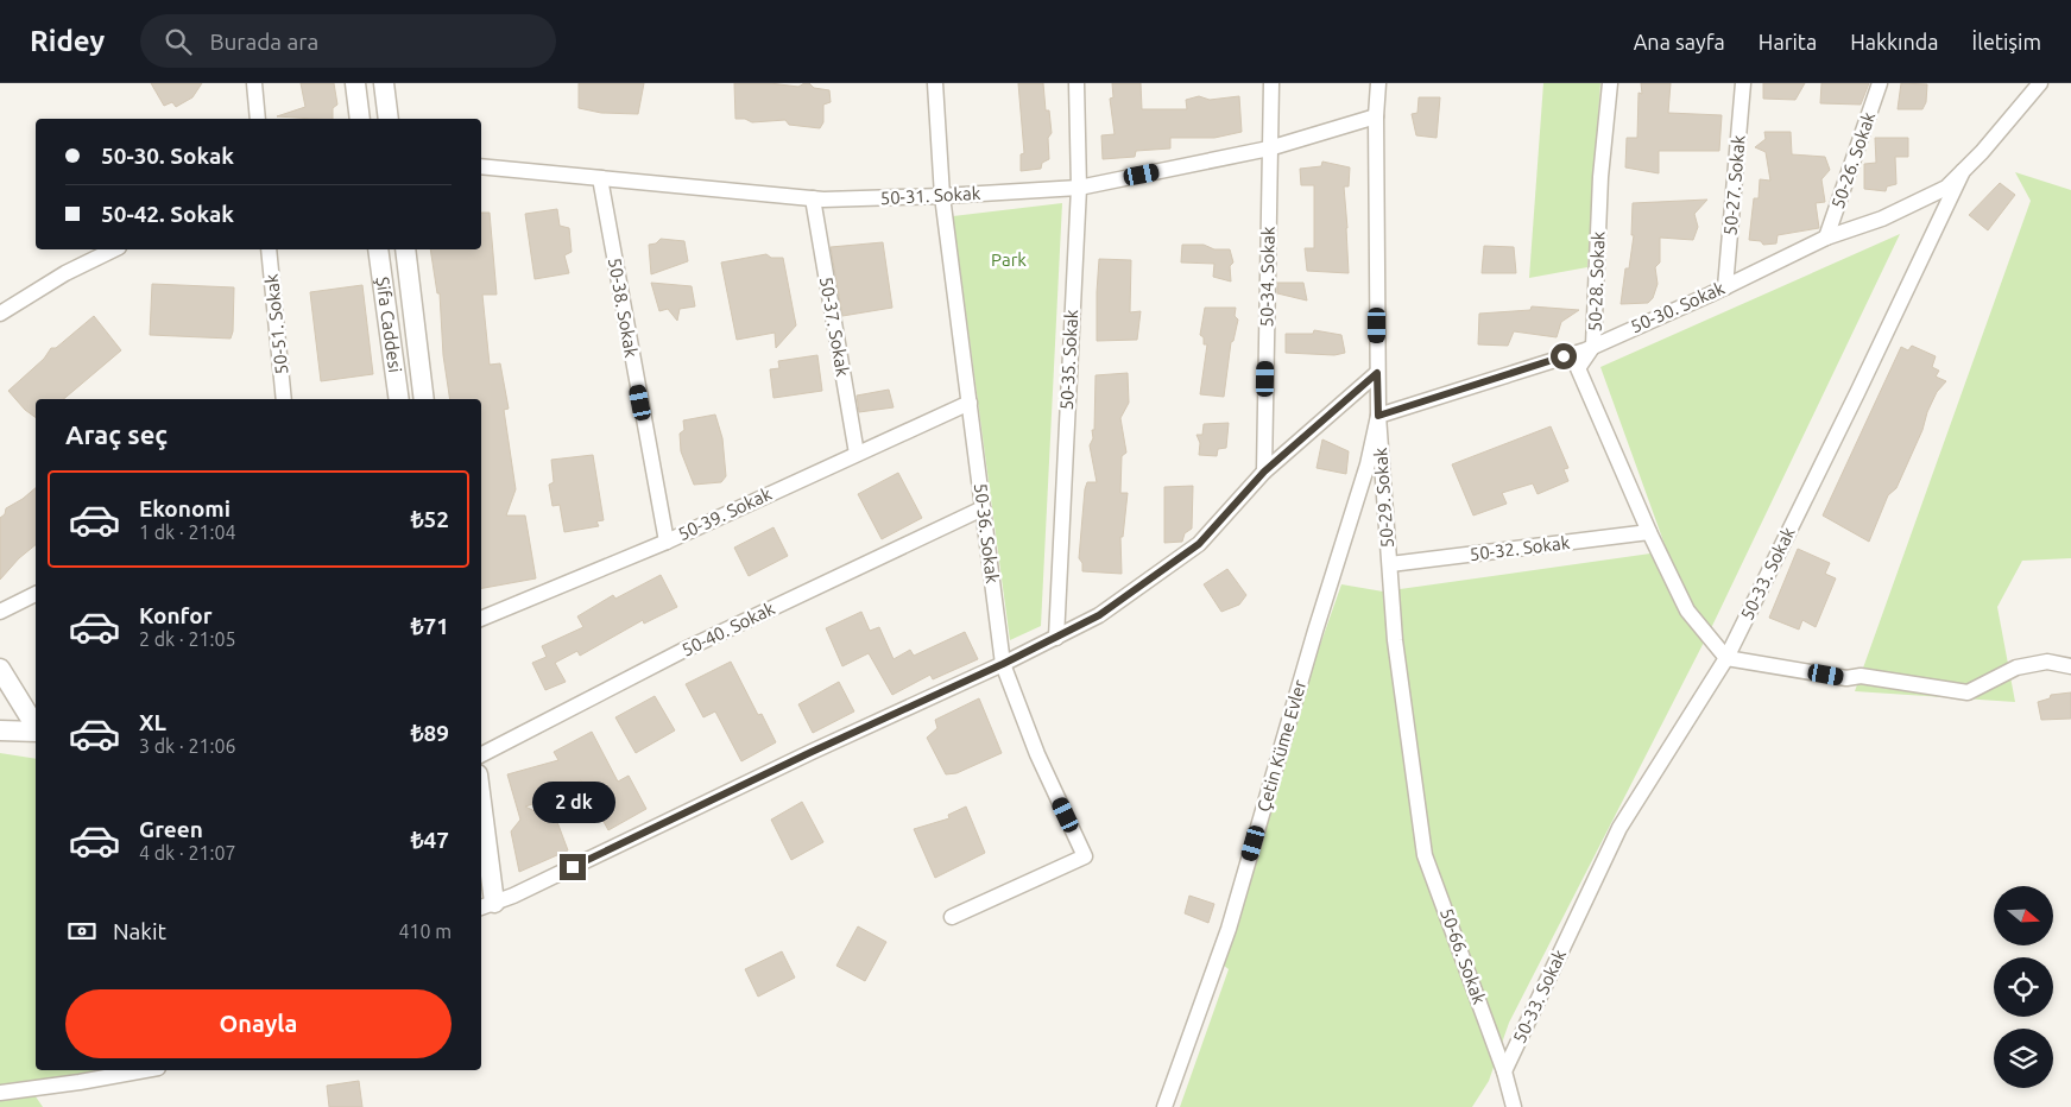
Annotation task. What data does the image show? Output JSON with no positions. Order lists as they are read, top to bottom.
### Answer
{
  "streets": {
    "street": [
      "50-26. Sokak",
      "50-27. Sokak",
      "50-31. Sokak",
      "50-34. Sokak",
      "50-28. Sokak",
      "50-38. Sokak",
      "50-30. Sokak",
      "50-51. Sokak",
      "Şifa Caddesi",
      "50-37. Sokak",
      "50-35. Sokak",
      "50-29. Sokak",
      "50-39. Sokak",
      "50-36. Sokak",
      "50-32. Sokak",
      "50-33. Sokak",
      "50-40. Sokak",
      "Çetin Küme Evler",
      "50-66. Sokak"
    ]
  },
  "crossings": [
    ["50-26. Sokak", "50-30. Sokak"],
    ["50-27. Sokak", "50-30. Sokak"],
    ["50-31. Sokak", "50-34. Sokak"],
    ["50-31. Sokak", "50-38. Sokak"],
    ["50-31. Sokak", "50-37. Sokak"],
    ["50-31. Sokak", "50-35. Sokak"],
    ["50-31. Sokak", "50-29. Sokak"],
    ["50-31. Sokak", "50-36. Sokak"],
    ["50-28. Sokak", "50-30. Sokak"],
    ["50-28. Sokak", "50-32. Sokak"],
    ["50-38. Sokak", "50-39. Sokak"],
    ["50-30. Sokak", "50-29. Sokak"],
    ["50-30. Sokak", "50-33. Sokak"],
    ["50-30. Sokak", "Çetin Küme Evler"],
    ["50-37. Sokak", "50-39. Sokak"],
    ["50-29. Sokak", "50-32. Sokak"],
    ["50-29. Sokak", "Çetin Küme Evler"],
    ["50-29. Sokak", "50-66. Sokak"],
    ["50-39. Sokak", "50-36. Sokak"],
    ["50-36. Sokak", "50-40. Sokak"],
    ["50-33. Sokak", "50-66. Sokak"]
  ],
  "parks": ["Park"],
  "north": "right",
  "page": {
    "header": "Ridey",
    "search": "Burada ara",
    "nav": [
      "Ana sayfa",
      "Harita",
      "Hakkında",
      "İletişim"
    ],
    "banner": ["50-30. Sokak", "50-42. Sokak"],
    "heading": "Araç seç",
    "list": [
      {
        "name": "Ekonomi",
        "note": "1 dk · 21:04",
        "value": "₺52"
      },
      {
        "name": "Konfor",
        "note": "2 dk · 21:05",
        "value": "₺71"
      },
      {
        "name": "XL",
        "note": "3 dk · 21:06",
        "value": "₺89"
      },
      {
        "name": "Green",
        "note": "4 dk · 21:07",
        "value": "₺47"
      }
    ],
    "bubble": "2 dk",
    "pay": ["Nakit", "410 m"],
    "buttons": "Onayla"
  }
}
